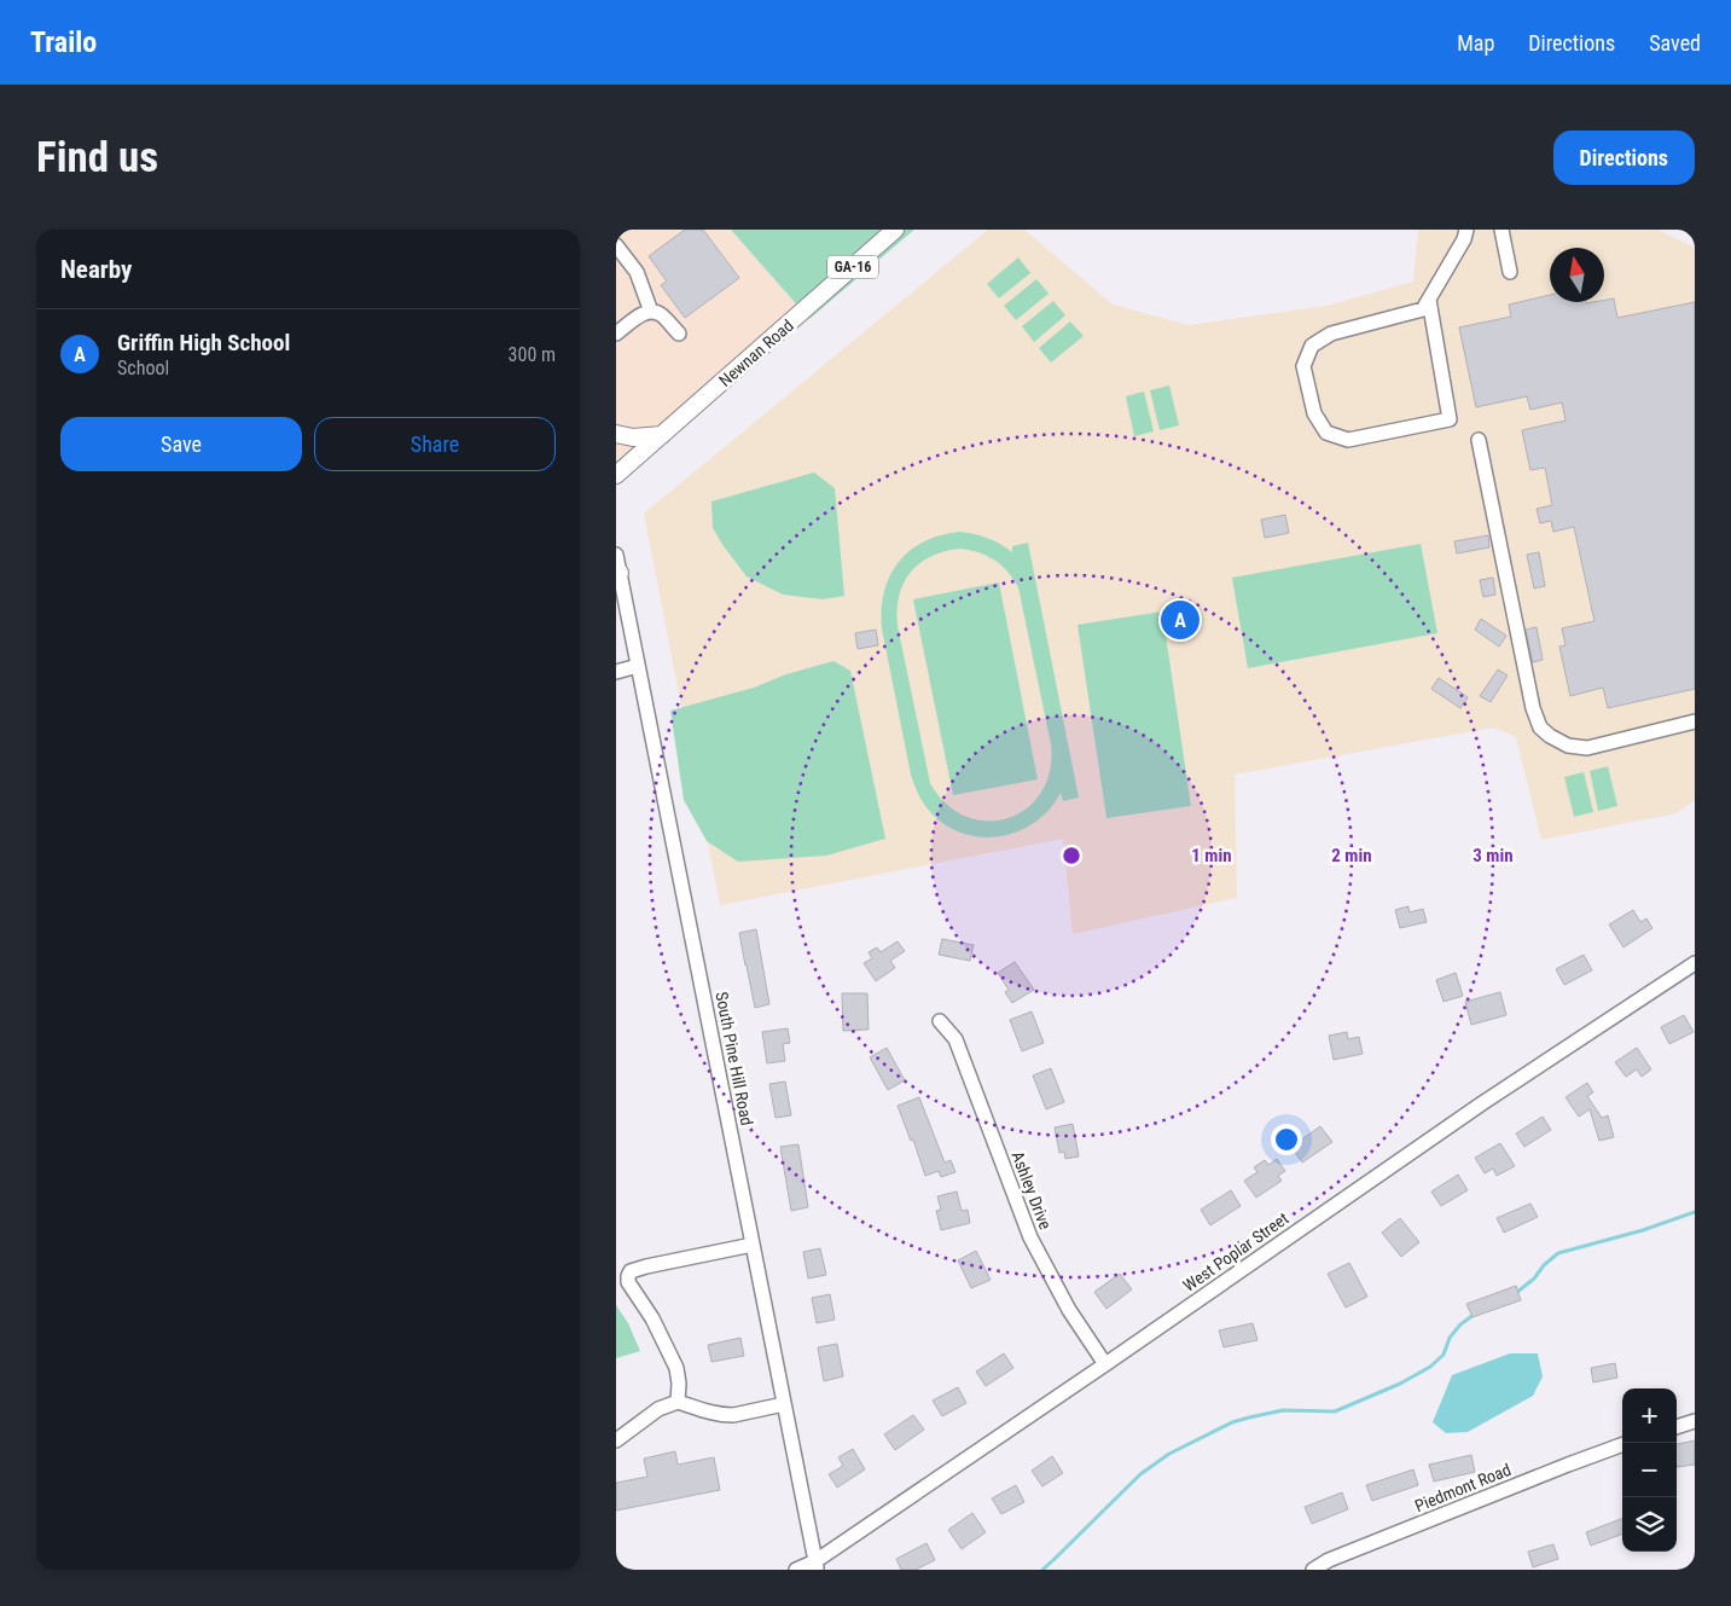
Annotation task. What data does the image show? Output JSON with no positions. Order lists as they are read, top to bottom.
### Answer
{
  "streets": {
    "main road": ["GA-16", "Newnan Road"],
    "street": [
      "South Pine Hill Road",
      "Ashley Drive",
      "West Poplar Street",
      "Piedmont Road"
    ]
  },
  "crossings": [
    ["South Pine Hill Road", "West Poplar Street"],
    ["Ashley Drive", "West Poplar Street"]
  ],
  "north": "top",
  "page": {
    "header": "Trailo",
    "nav": ["Map", "Directions", "Saved"],
    "buttons": [
      "Directions",
      ["Save", "Share"]
    ],
    "title": "Find us",
    "heading": "Nearby",
    "list": [
      {
        "mark": "A",
        "name": "Griffin High School",
        "note": "School",
        "value": "300 m"
      }
    ],
    "pins": "A",
    "map_buttons": ["+", "−"]
  },
  "rings": ["1 min", "2 min", "3 min"]
}
